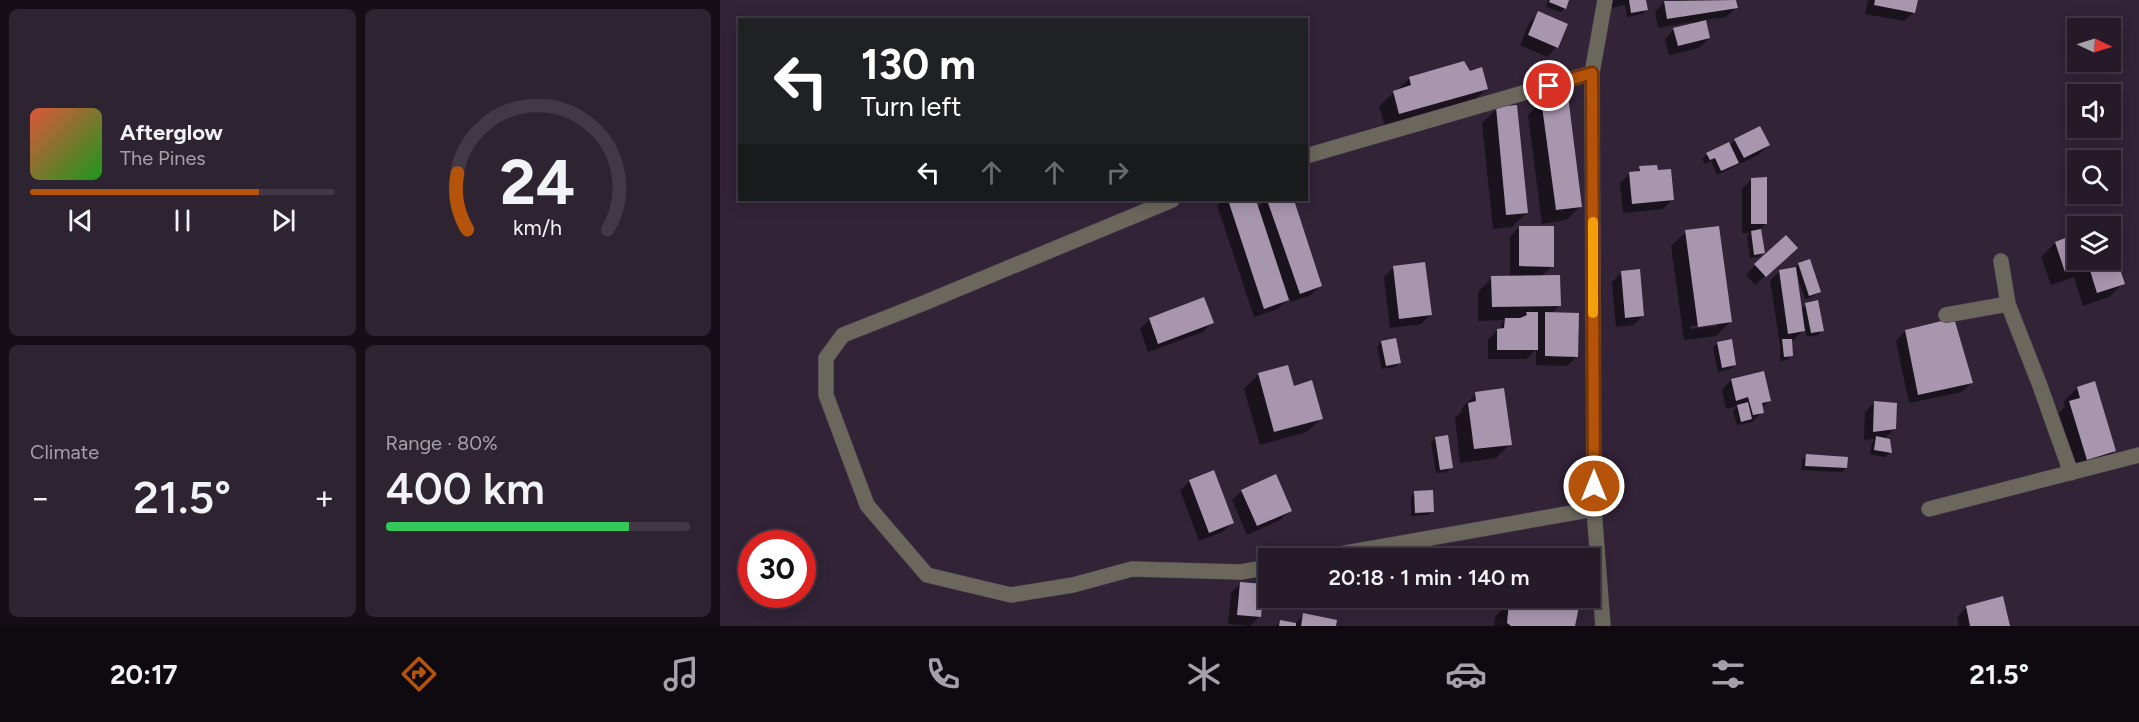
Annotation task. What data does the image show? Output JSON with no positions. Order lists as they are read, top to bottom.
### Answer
{
  "north": "right",
  "page": {
    "turn": ["130 m", "Turn left"],
    "song": ["Afterglow", "The Pines"],
    "tile": [
      "Climate",
      ["Range · 80%", "400 km"]
    ],
    "heat": ["−", "21.5°", "+"],
    "limit": "30",
    "trip": "20:18 · 1 min · 140 m",
    "tabs": ["20:17", "21.5°"],
    "gauge": ["24", "km/h"]
  }
}
